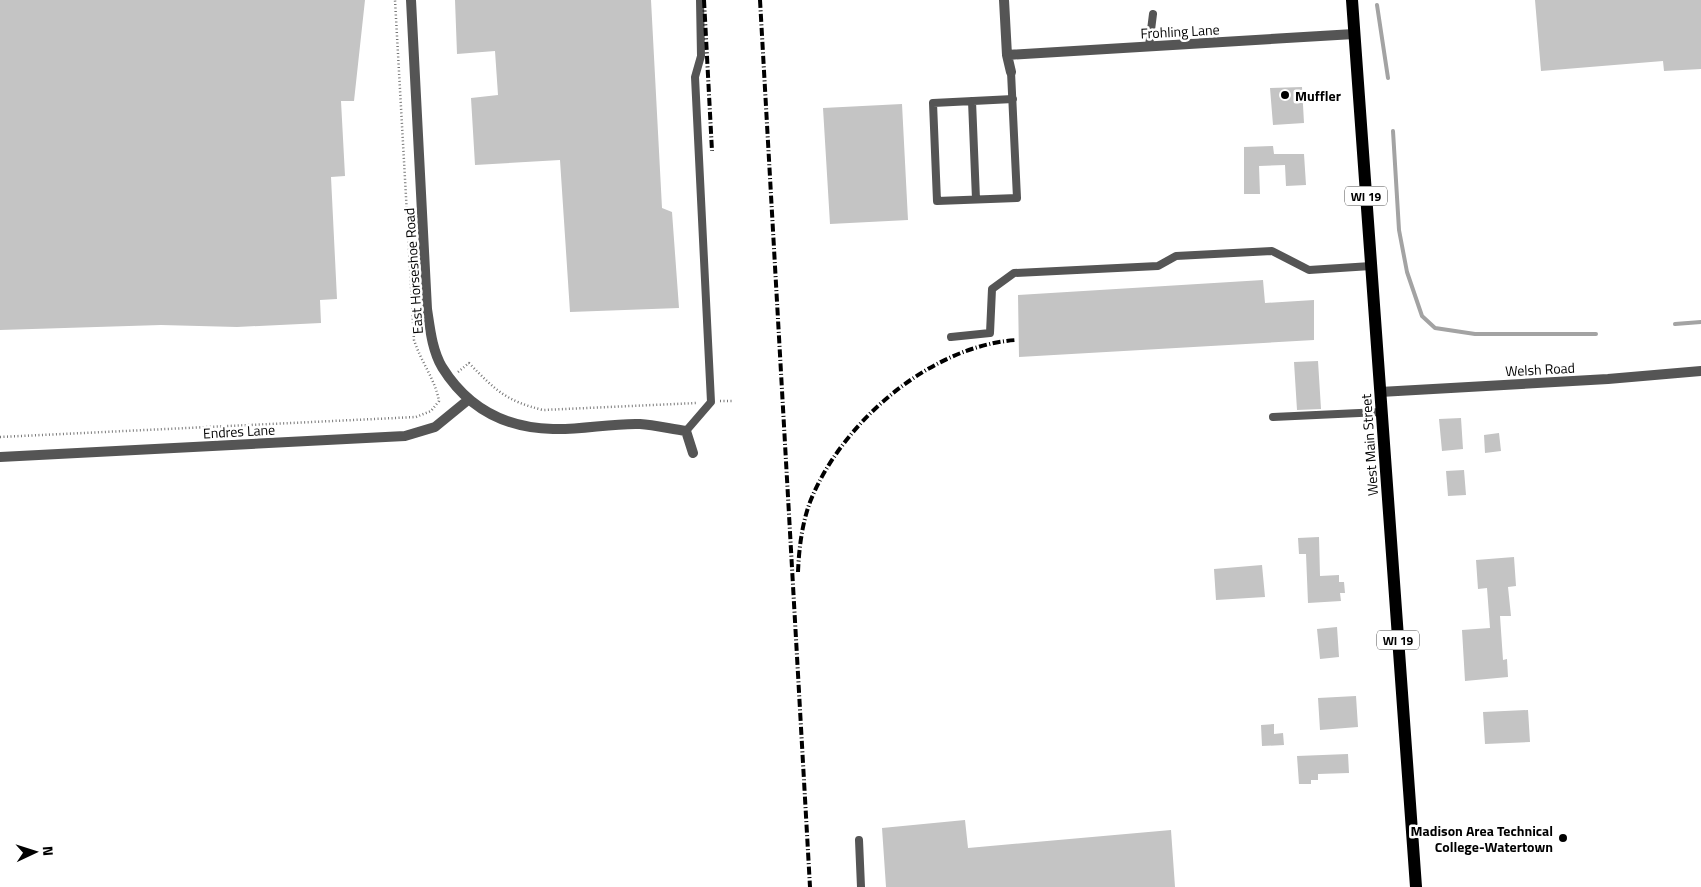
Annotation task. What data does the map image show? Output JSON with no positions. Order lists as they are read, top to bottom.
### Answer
{
  "streets": {
    "main road": ["WI 19", "West Main Street"],
    "street": [
      "Frohling Lane",
      "East Horseshoe Road",
      "Welsh Road",
      "Endres Lane"
    ]
  },
  "crossings": [
    ["Frohling Lane", "West Main Street"],
    ["East Horseshoe Road", "Endres Lane"],
    ["Welsh Road", "West Main Street"]
  ],
  "places": ["Muffler", "Madison Area Technical College-Watertown"],
  "north": "right"
}
